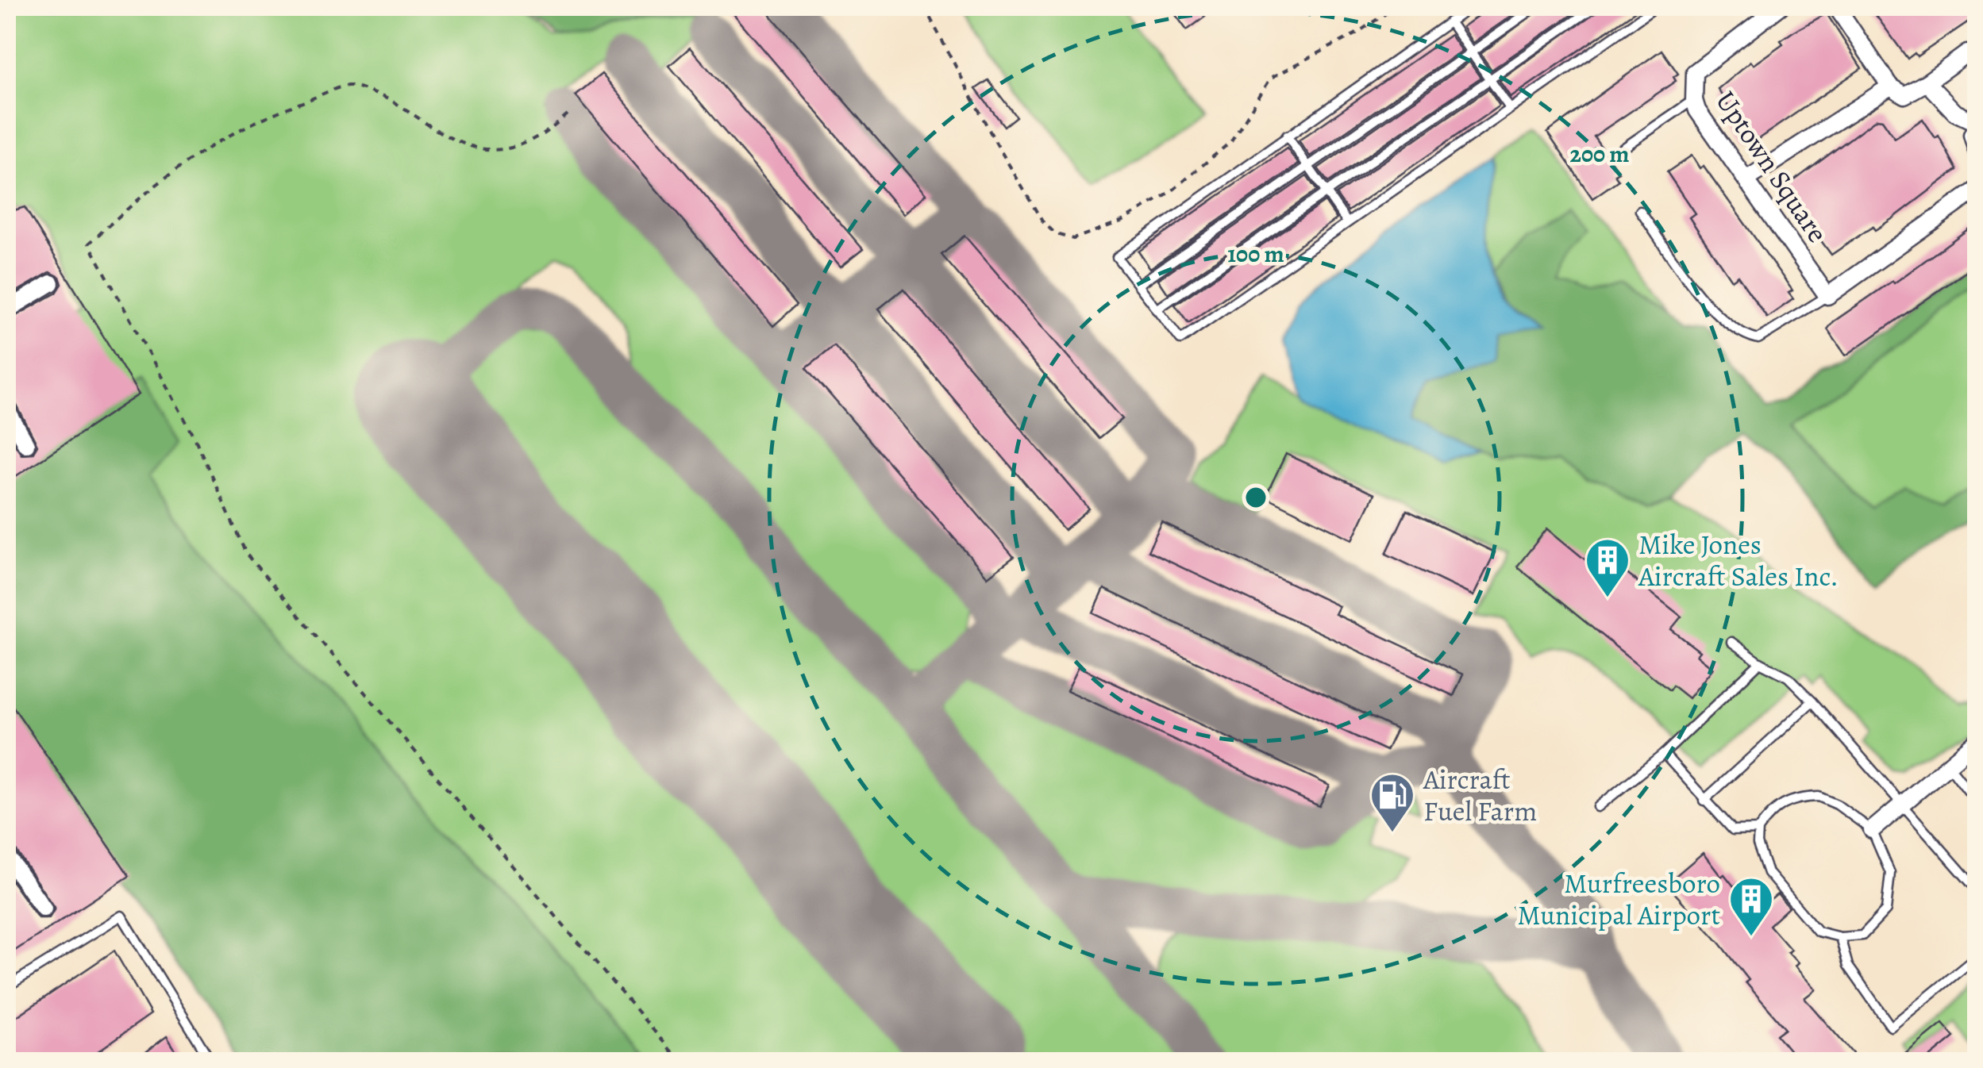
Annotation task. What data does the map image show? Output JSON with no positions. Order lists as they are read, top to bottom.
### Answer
{
  "streets": {
    "street": ["Uptown Square"]
  },
  "places": {
    "building": ["Mike Jones Aircraft Sales Inc.", "Murfreesboro Municipal Airport"],
    "fuel station": ["Aircraft Fuel Farm"]
  },
  "rings": ["200 m", "100 m"]
}
